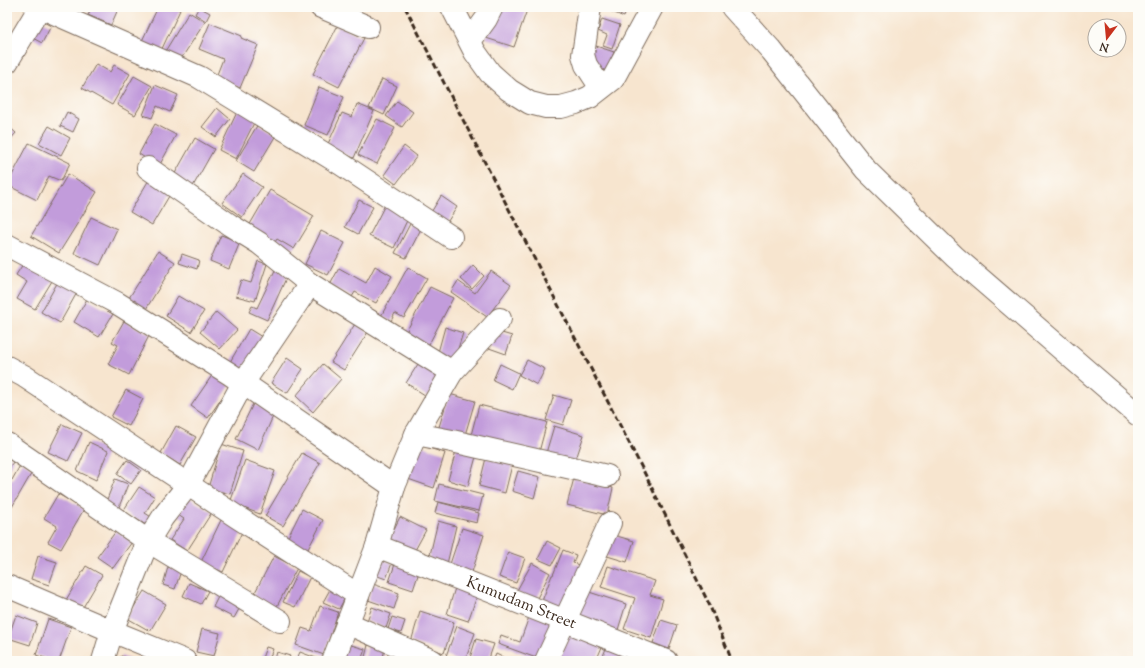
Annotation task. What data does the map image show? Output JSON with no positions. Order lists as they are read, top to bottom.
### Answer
{
  "streets": {
    "street": ["Kumudam Street"]
  },
  "north": "bottom"
}
